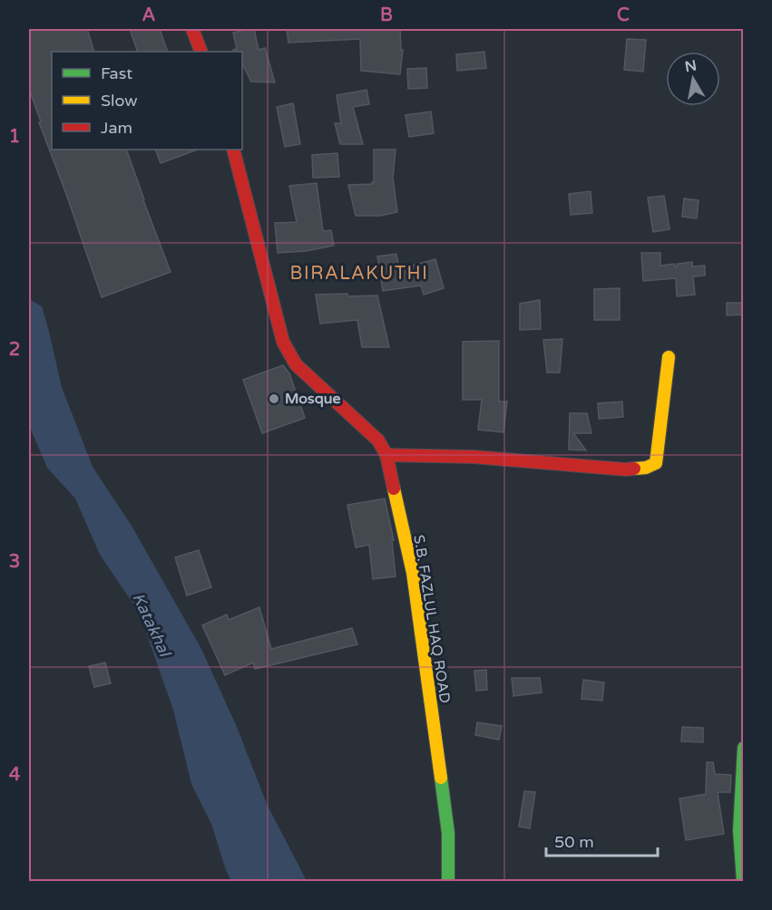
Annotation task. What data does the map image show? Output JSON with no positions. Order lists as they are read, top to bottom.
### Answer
{
  "streets": {
    "main road": ["S.B. FAZLUL HAQ ROAD"]
  },
  "districts": ["BIRALAKUTHI"],
  "water": ["Katakhal"],
  "places": ["Mosque"],
  "legend": ["Fast", "Slow", "Jam"],
  "scale_bar": "50 m",
  "north": "top",
  "grid": {
    "columns": ["A", "B", "C"],
    "rows": [
      "1",
      "2",
      "3",
      "4"
    ]
  }
}
